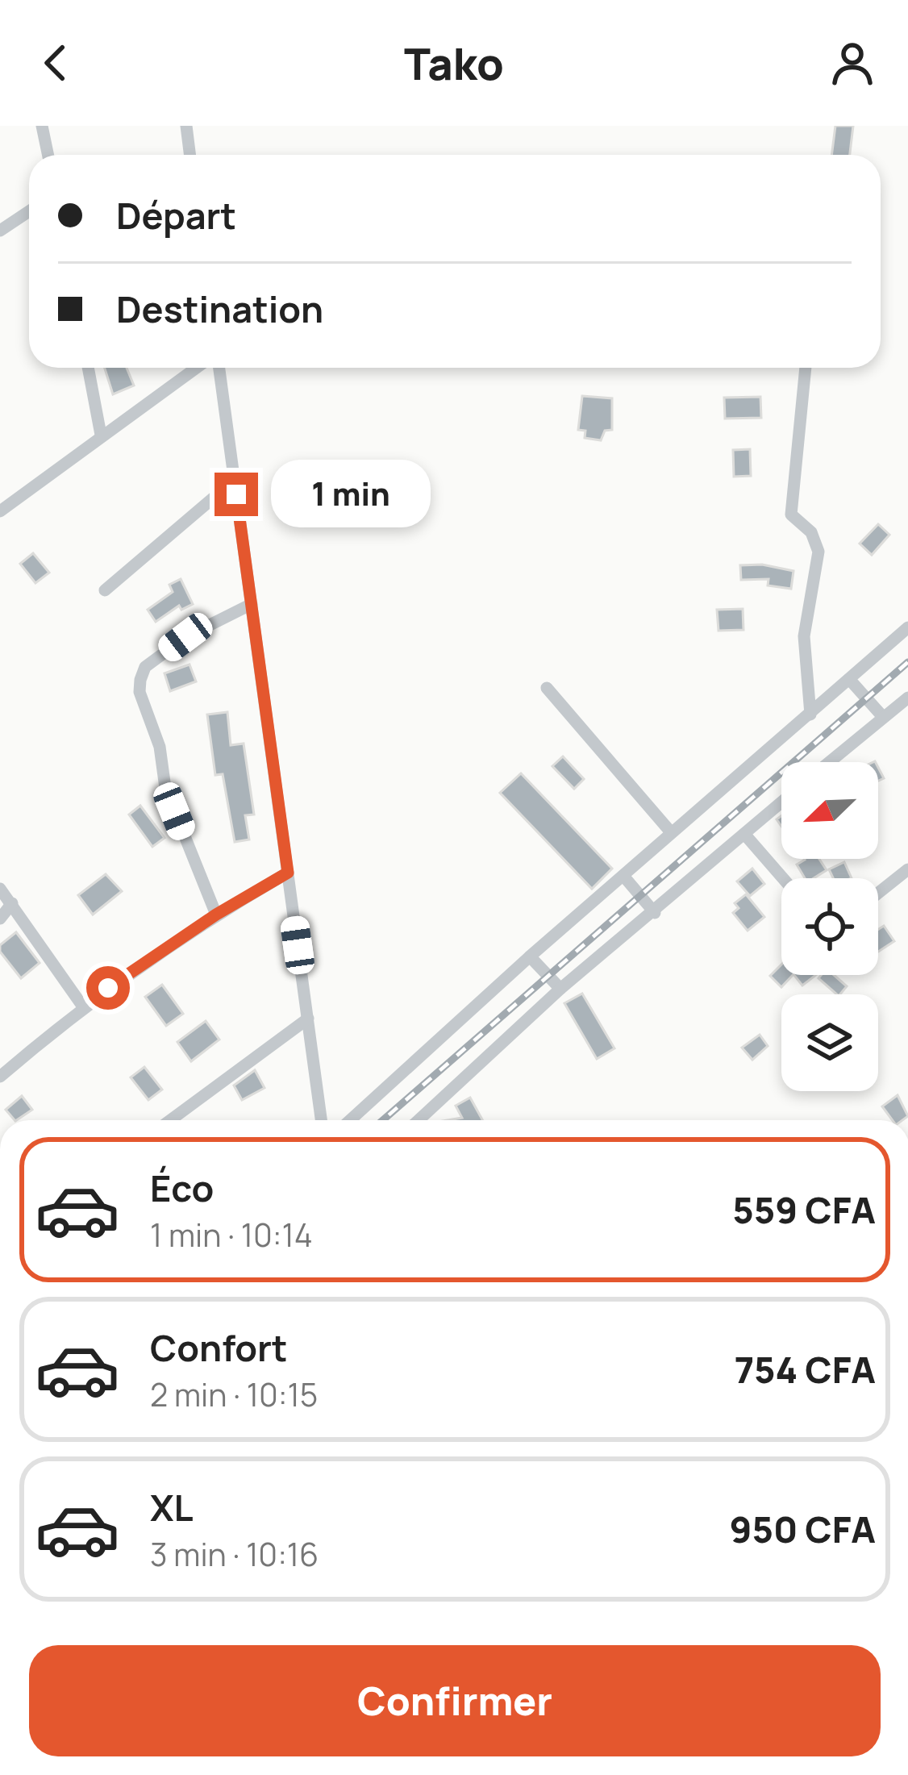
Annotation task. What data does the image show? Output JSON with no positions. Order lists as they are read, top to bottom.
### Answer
{
  "north": "bottom left",
  "page": {
    "header": "Tako",
    "banner": ["Départ", "Destination"],
    "bubble": "1 min",
    "list": [
      {
        "name": "Éco",
        "note": "1 min · 10:14",
        "value": "559 CFA"
      },
      {
        "name": "Confort",
        "note": "2 min · 10:15",
        "value": "754 CFA"
      },
      {
        "name": "XL",
        "note": "3 min · 10:16",
        "value": "950 CFA"
      }
    ],
    "buttons": "Confirmer"
  }
}
